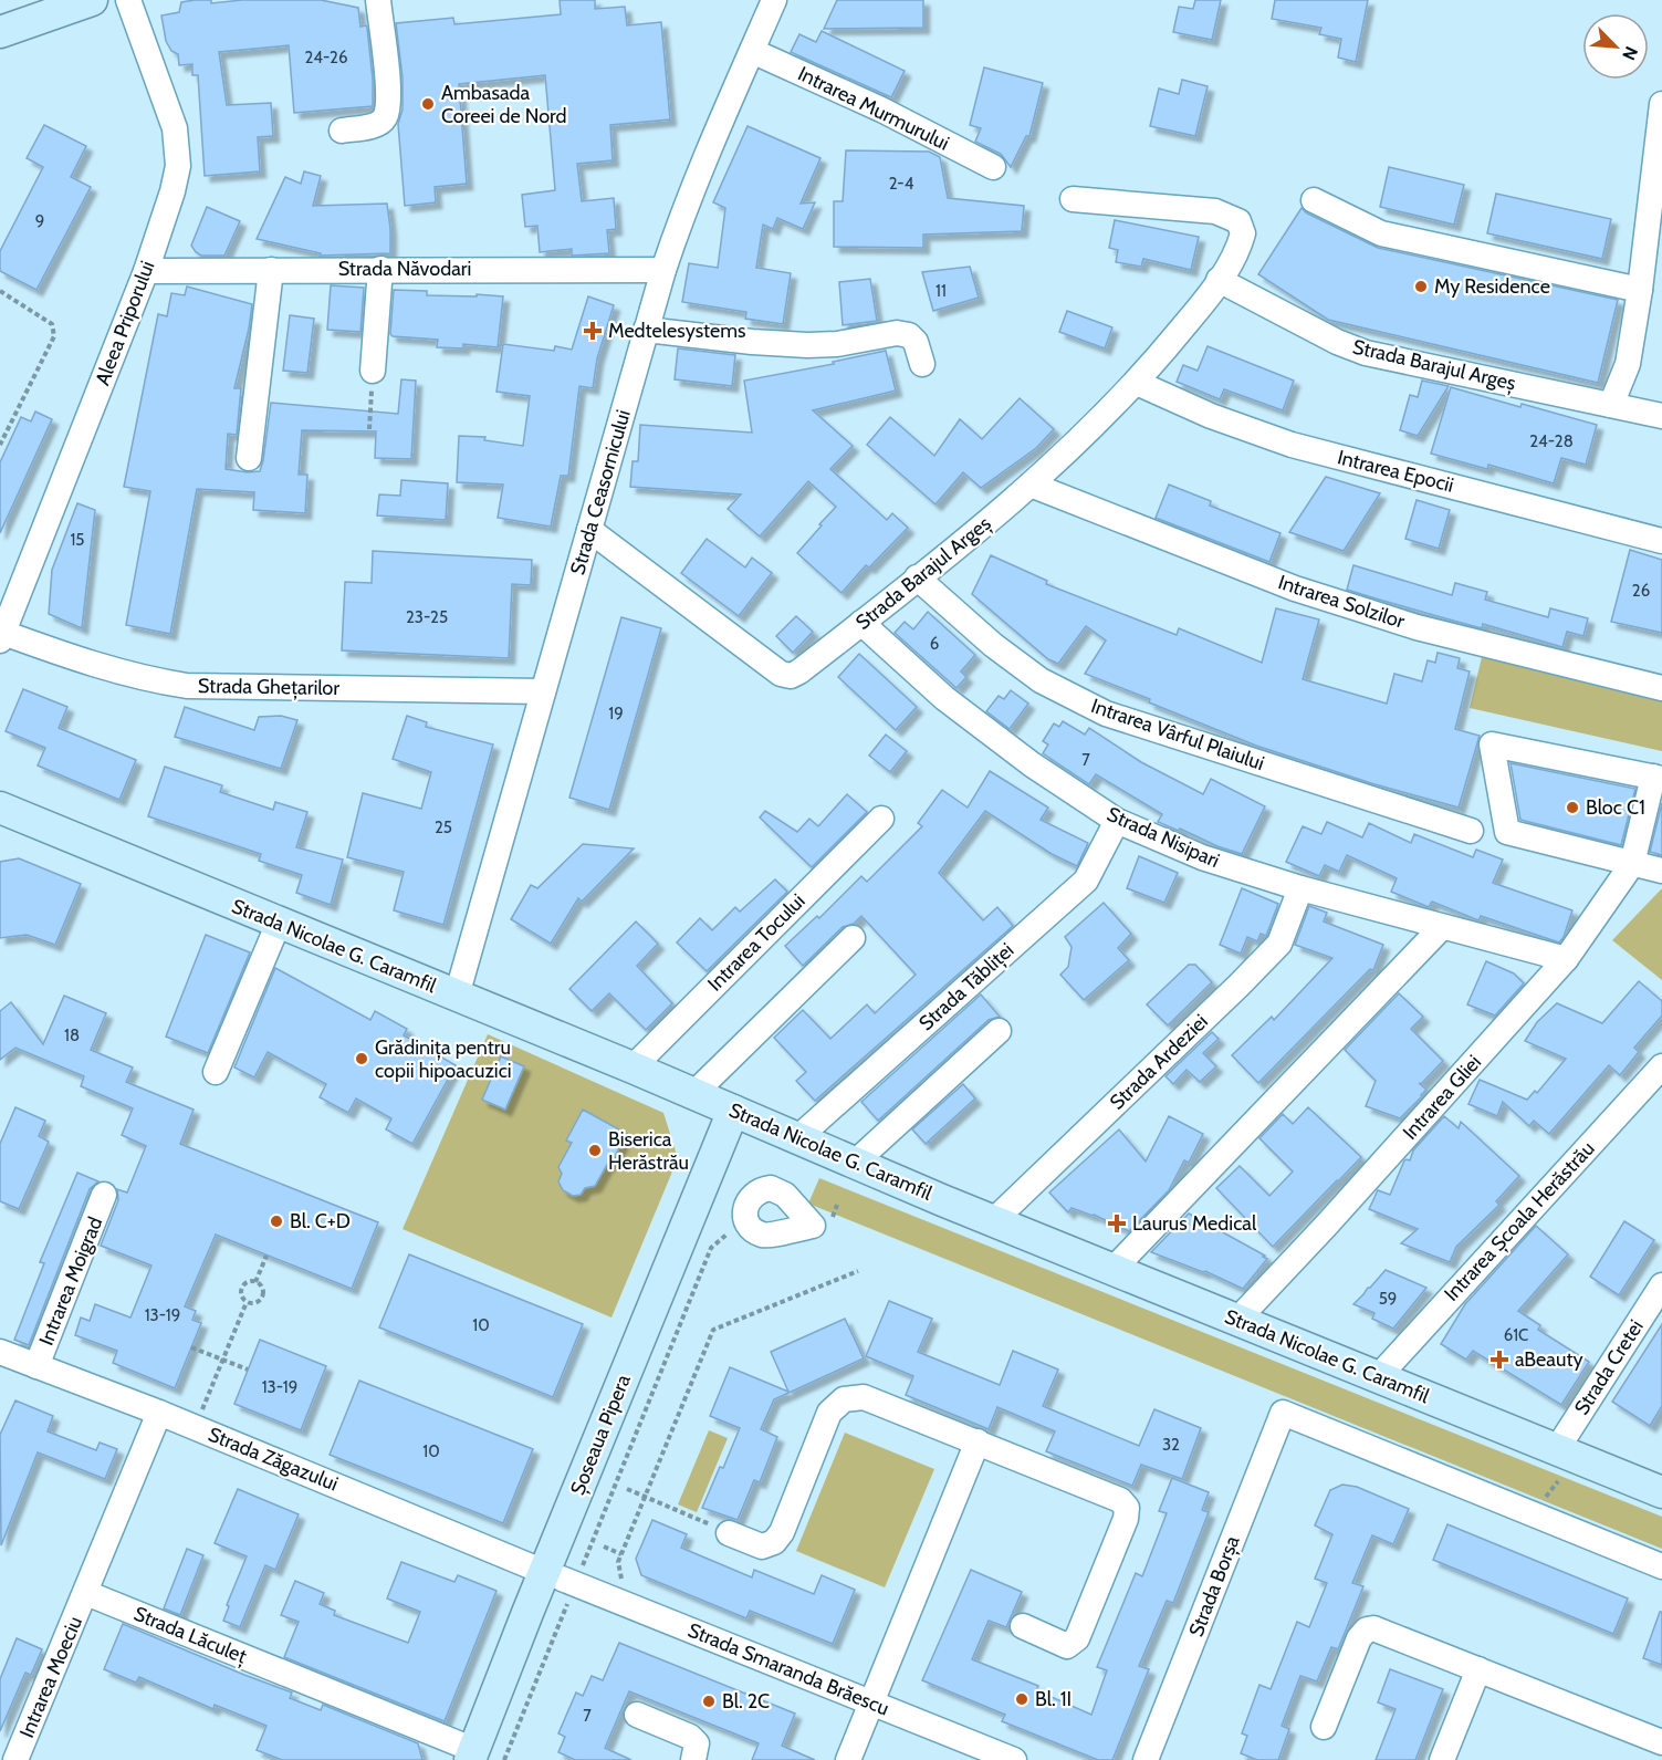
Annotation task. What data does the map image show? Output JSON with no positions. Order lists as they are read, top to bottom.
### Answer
{
  "streets": {
    "main road": ["Strada Nicolae G. Caramfil", "Șoseaua Pipera"],
    "street": [
      "Intrarea Murmurului",
      "Strada Năvodari",
      "Aleea Priporului",
      "Strada Barajul Argeș",
      "Intrarea Epocii",
      "Strada Ceasornicului",
      "Intrarea Solzilor",
      "Strada Ghețarilor",
      "Intrarea Vârful Plaiului",
      "Strada Nisipari",
      "Intrarea Tocului",
      "Strada Tăbliței",
      "Strada Ardeziei",
      "Intrarea Gliei",
      "Intrarea Școala Herăstrău",
      "Intrarea Moigrad",
      "Strada Cretei",
      "Strada Zăgazului",
      "Strada Borșa",
      "Strada Lăculeț",
      "Strada Smaranda Brăescu",
      "Intrarea Moeciu"
    ]
  },
  "crossings": [
    ["Intrarea Murmurului", "Strada Ceasornicului"],
    ["Strada Năvodari", "Aleea Priporului"],
    ["Strada Năvodari", "Strada Ceasornicului"],
    ["Aleea Priporului", "Strada Ghețarilor"],
    ["Strada Barajul Argeș", "Intrarea Epocii"],
    ["Strada Barajul Argeș", "Strada Ceasornicului"],
    ["Strada Barajul Argeș", "Intrarea Solzilor"],
    ["Strada Barajul Argeș", "Intrarea Vârful Plaiului"],
    ["Strada Barajul Argeș", "Strada Nisipari"],
    ["Strada Ceasornicului", "Strada Ghețarilor"],
    ["Strada Ceasornicului", "Strada Nicolae G. Caramfil"],
    ["Strada Nisipari", "Strada Tăbliței"],
    ["Strada Nisipari", "Strada Ardeziei"],
    ["Strada Nisipari", "Intrarea Gliei"],
    ["Intrarea Tocului", "Strada Nicolae G. Caramfil"],
    ["Strada Nicolae G. Caramfil", "Strada Tăbliței"],
    ["Strada Nicolae G. Caramfil", "Strada Ardeziei"],
    ["Strada Nicolae G. Caramfil", "Intrarea Gliei"],
    ["Strada Nicolae G. Caramfil", "Intrarea Școala Herăstrău"],
    ["Strada Nicolae G. Caramfil", "Strada Cretei"],
    ["Strada Nicolae G. Caramfil", "Șoseaua Pipera"],
    ["Intrarea Moigrad", "Strada Zăgazului"],
    ["Șoseaua Pipera", "Strada Zăgazului"],
    ["Șoseaua Pipera", "Strada Lăculeț"],
    ["Șoseaua Pipera", "Strada Smaranda Brăescu"],
    ["Strada Zăgazului", "Strada Smaranda Brăescu"],
    ["Strada Lăculeț", "Intrarea Moeciu"]
  ],
  "places": {
    "other": [
      "Ambasada Coreei de Nord",
      "My Residence",
      "Bloc C1",
      "Grădinița pentru copii hipoacuzici",
      "Biserica Herăstrău",
      "Bl. C+D",
      "Bl. 1I",
      "Bl. 2C"
    ],
    "health": ["Medtelesystems", "Laurus Medical", "aBeauty"]
  },
  "house_numbers": [
    "24-26",
    "2-4",
    "9",
    "11",
    "24-28",
    "15",
    "26",
    "23-25",
    "6",
    "19",
    "7",
    "25",
    "18",
    "59",
    "13-19",
    "10",
    "61C",
    "13-19",
    "32",
    "10",
    "7"
  ],
  "north": "bottom right"
}
